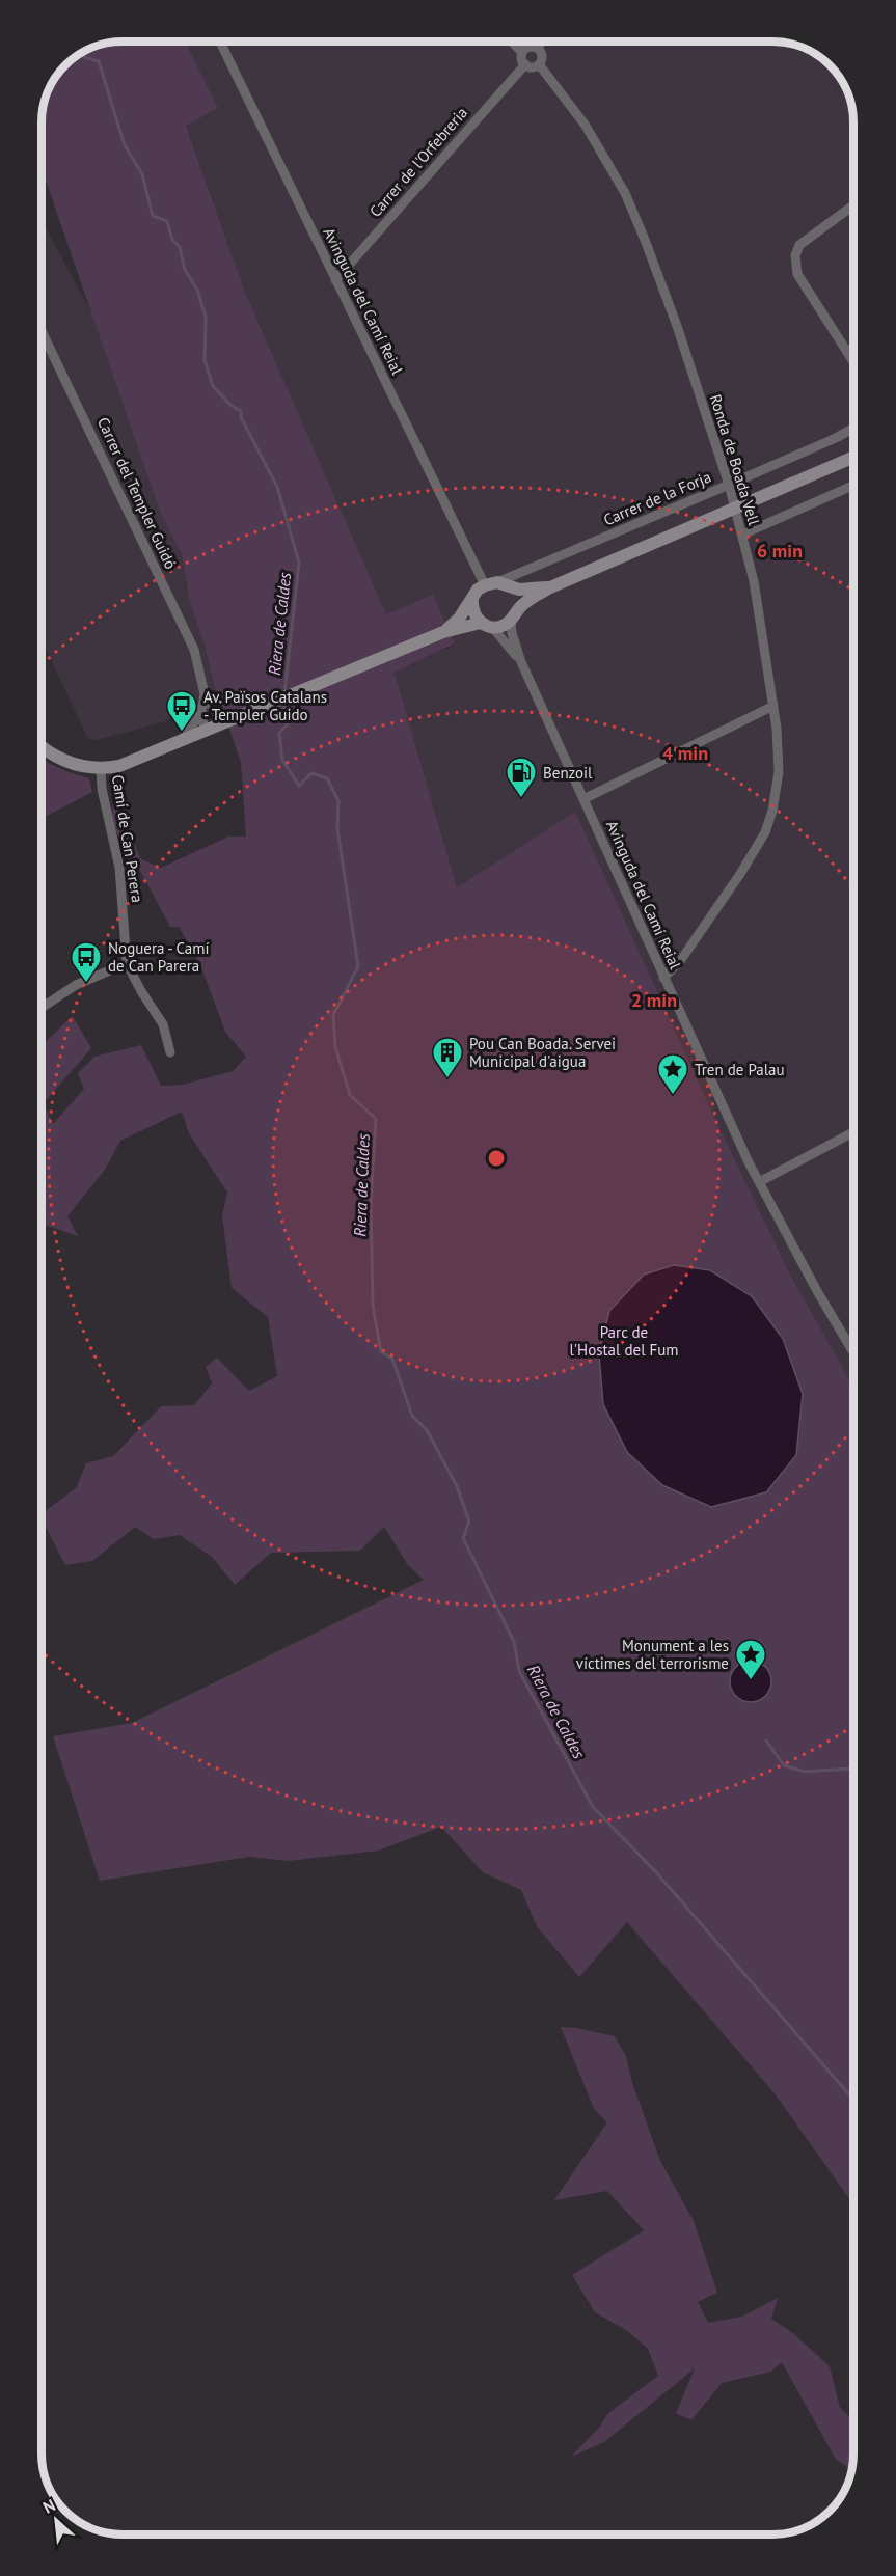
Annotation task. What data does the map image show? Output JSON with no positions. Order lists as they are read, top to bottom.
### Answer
{
  "streets": {
    "street": [
      "Carrer de l'Orfebreria",
      "Avinguda del Camí Reial",
      "Ronda de Boada Vell",
      "Carrer del Templer Guidó",
      "Carrer de la Forja",
      "Camí de Can Perera"
    ]
  },
  "crossings": [
    ["Carrer de l'Orfebreria", "Avinguda del Camí Reial"],
    ["Carrer de l'Orfebreria", "Ronda de Boada Vell"],
    ["Avinguda del Camí Reial", "Ronda de Boada Vell"],
    ["Avinguda del Camí Reial", "Carrer de la Forja"],
    ["Ronda de Boada Vell", "Carrer de la Forja"]
  ],
  "water": ["Riera de Caldes"],
  "parks": ["Parc de l'Hostal del Fum"],
  "places": {
    "bus stop": ["Av. Països Catalans - Templer Guido", "Noguera - Camí de Can Parera"],
    "fuel station": ["Benzoil"],
    "building": ["Pou Can Boada. Servei Municipal d'aigua"],
    "place": ["Tren de Palau", "Monument a les víctimes del terrorisme"]
  },
  "north": "top left",
  "rings": ["6 min", "4 min", "2 min"]
}
